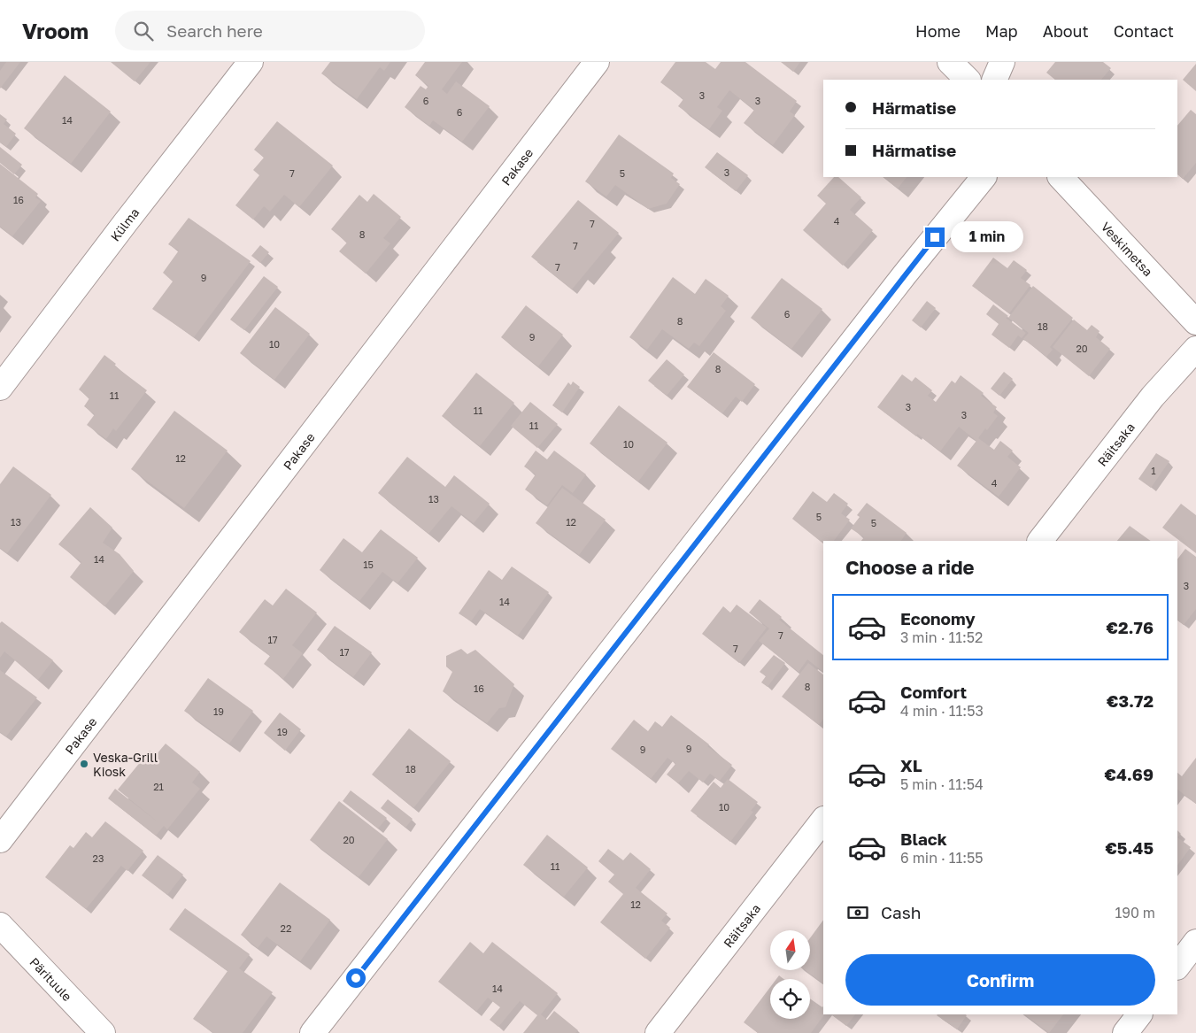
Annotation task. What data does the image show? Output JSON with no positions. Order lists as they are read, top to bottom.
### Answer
{
  "streets": {
    "street": [
      "Pakase",
      "Külma",
      "Veskimetsa",
      "Räitsaka",
      "Pärituule"
    ]
  },
  "places": ["Veska-Grill Kiosk"],
  "house_numbers": [
    "3",
    "6",
    "3",
    "6",
    "14",
    "3",
    "7",
    "5",
    "16",
    "4",
    "7",
    "8",
    "7",
    "7",
    "9",
    "6",
    "8",
    "18",
    "9",
    "10",
    "20",
    "8",
    "11",
    "3",
    "11",
    "3",
    "11",
    "10",
    "12",
    "1",
    "4",
    "13",
    "5",
    "13",
    "12",
    "5",
    "14",
    "15",
    "3",
    "14",
    "7",
    "17",
    "7",
    "17",
    "8",
    "16",
    "19",
    "19",
    "9",
    "9",
    "18",
    "21",
    "10",
    "20",
    "23",
    "11",
    "12",
    "22",
    "14"
  ],
  "north": "top",
  "page": {
    "header": "Vroom",
    "search": "Search here",
    "nav": [
      "Home",
      "Map",
      "About",
      "Contact"
    ],
    "banner": ["Härmatise", "Härmatise"],
    "bubble": "1 min",
    "heading": "Choose a ride",
    "list": [
      {
        "name": "Economy",
        "note": "3 min · 11:52",
        "value": "€2.76"
      },
      {
        "name": "Comfort",
        "note": "4 min · 11:53",
        "value": "€3.72"
      },
      {
        "name": "XL",
        "note": "5 min · 11:54",
        "value": "€4.69"
      },
      {
        "name": "Black",
        "note": "6 min · 11:55",
        "value": "€5.45"
      }
    ],
    "pay": ["Cash", "190 m"],
    "buttons": "Confirm"
  }
}
